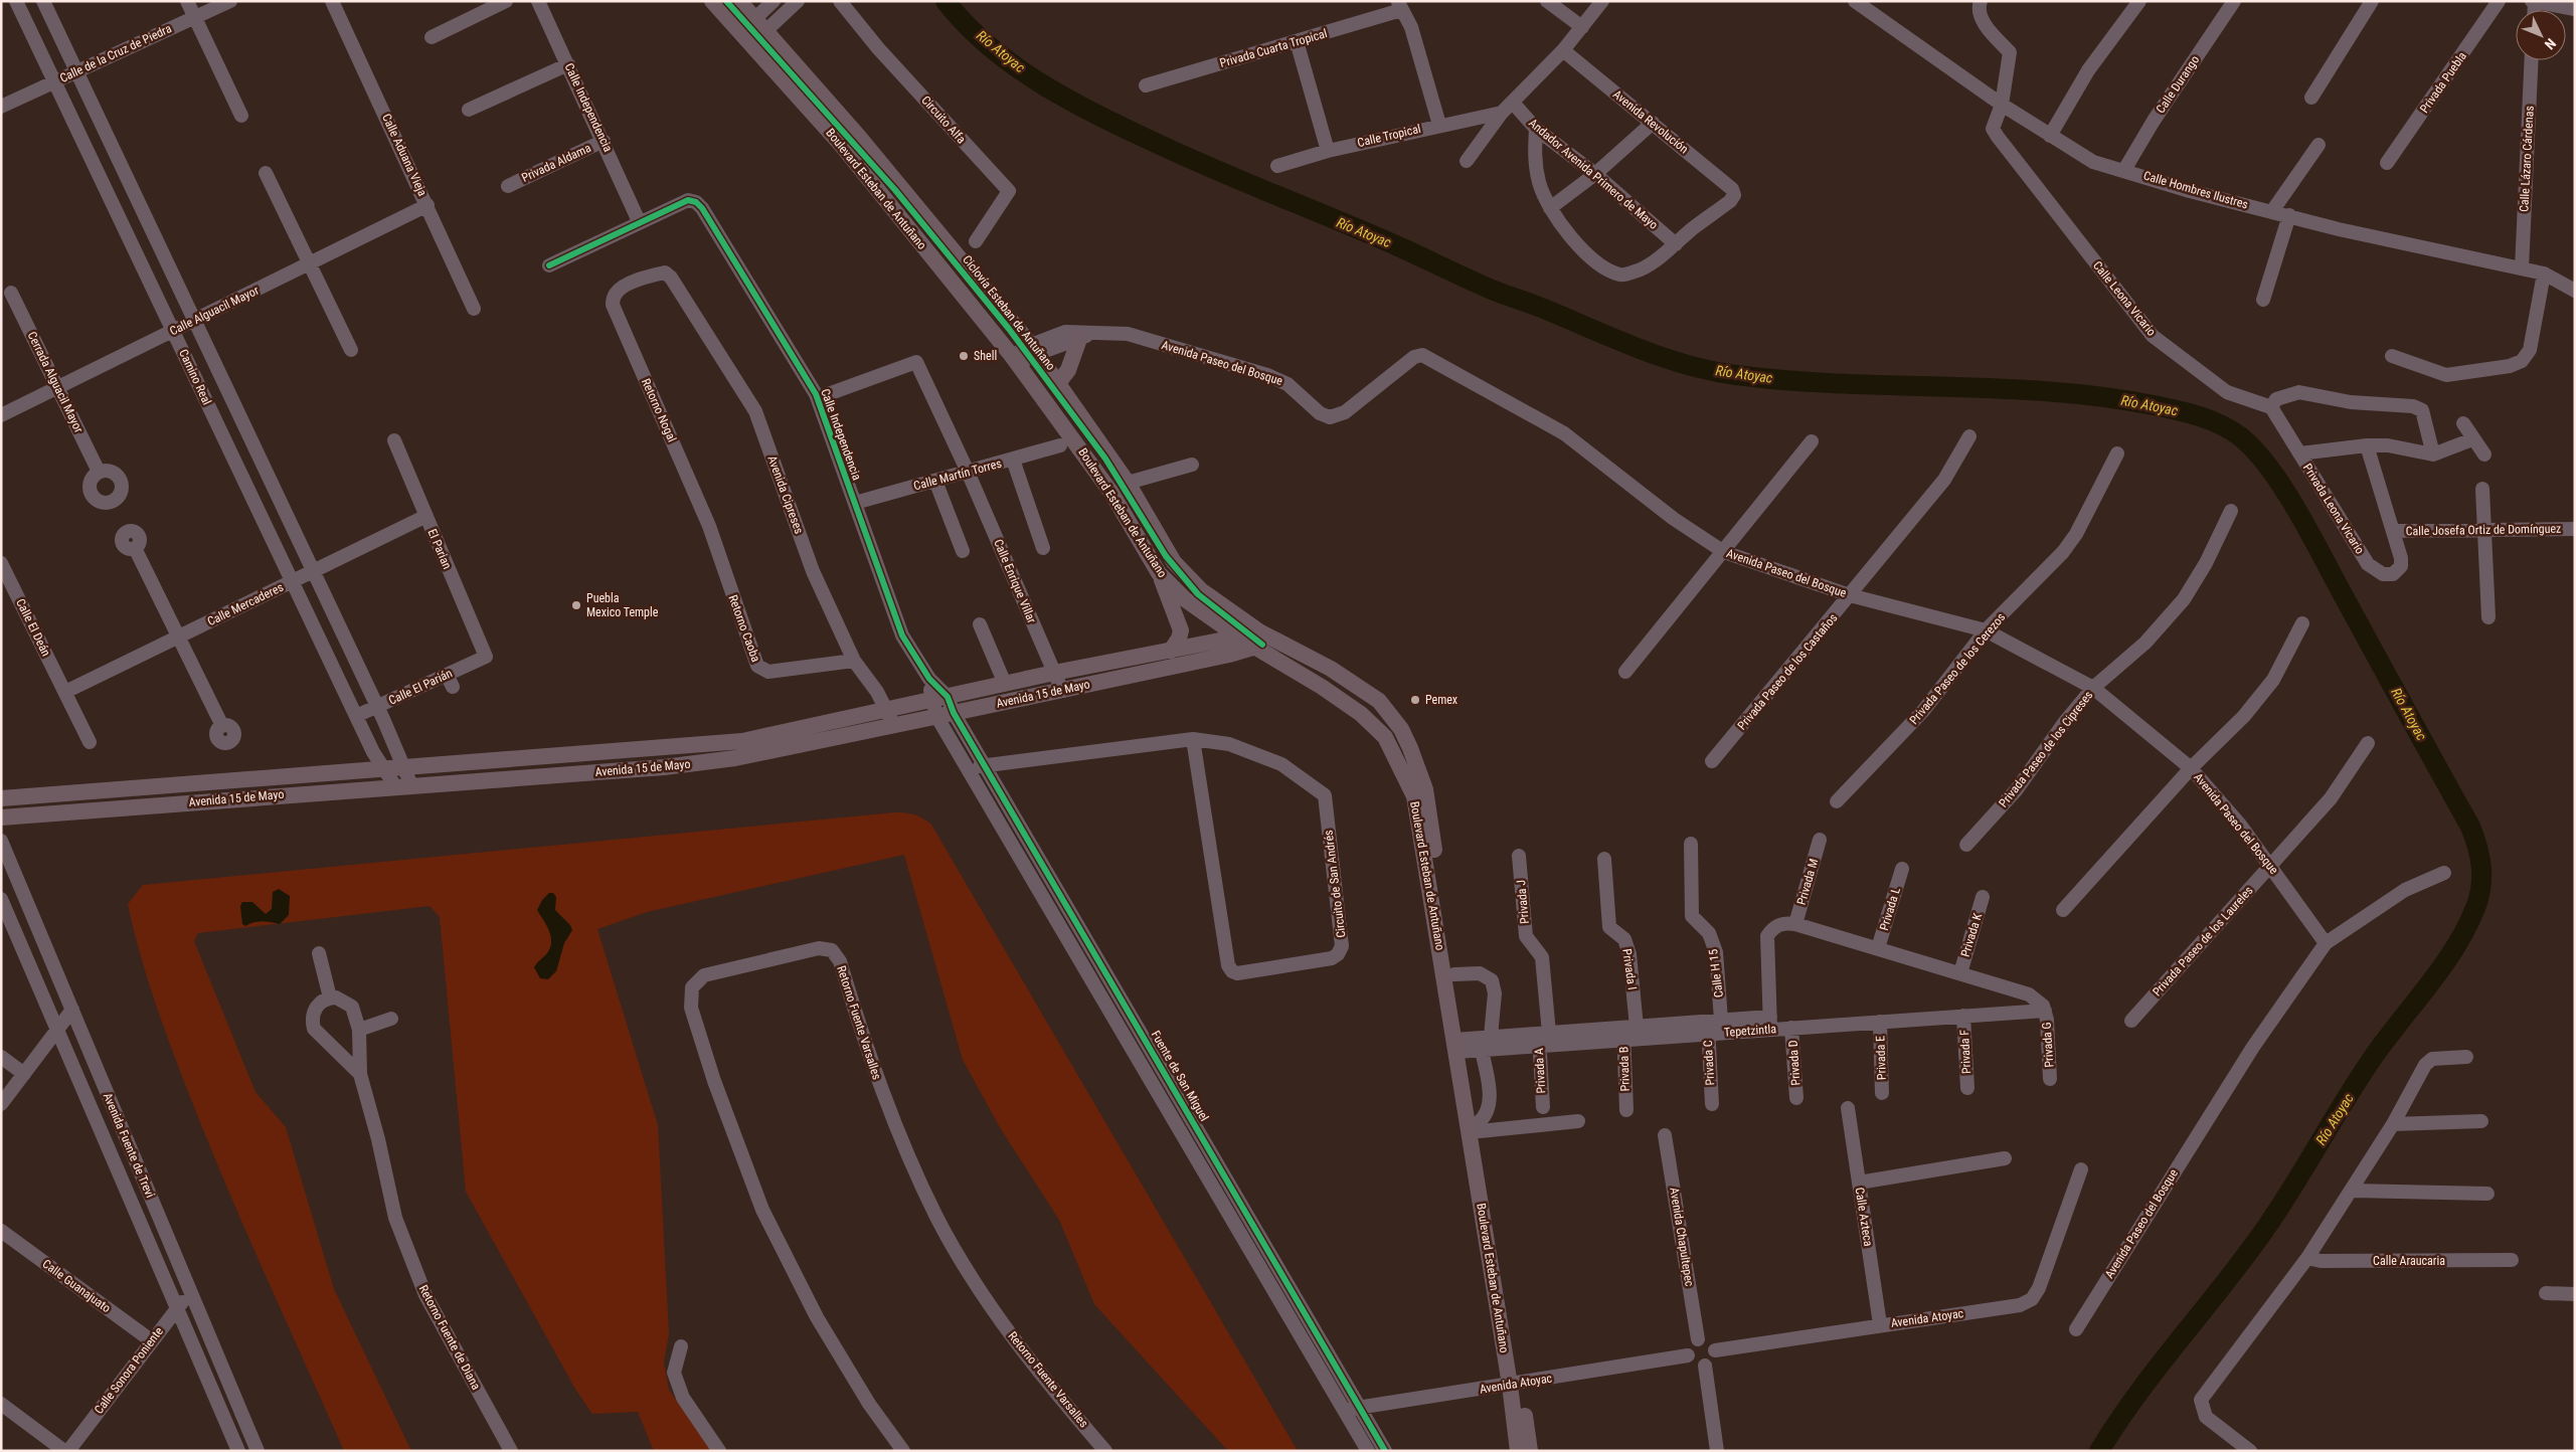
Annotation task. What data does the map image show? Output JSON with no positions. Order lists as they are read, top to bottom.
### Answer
{
  "streets": {
    "main road": ["Boulevard Esteban de Antuñano", "Avenida 15 de Mayo"],
    "street": [
      "Privada Cuarta Tropical",
      "Calle de la Cruz de Piedra",
      "Privada Puebla",
      "Calle Durango",
      "Calle Independencia",
      "Circuito Alfa",
      "Avenida Revolución",
      "Calle Tropical",
      "Calle Aduana Vieja",
      "Calle Lázaro Cárdenas",
      "Privada Aldama",
      "Andador Avenida Primero de Mayo",
      "Calle Hombres Ilustres",
      "Calle Leona Vicario",
      "Calle Alguacil Mayor",
      "Avenida Paseo del Bosque",
      "Camino Real",
      "Cerrada Alguacil Mayor",
      "Retorno Nogal",
      "Calle Martín Torres",
      "Avenida Cipreses",
      "Privada Leona Vicario",
      "Calle Josefa Ortiz de Domínguez",
      "El Parian",
      "Calle Enrique Villar",
      "Calle Mercaderes",
      "Calle El Deán",
      "Retorno Caoba",
      "Privada Paseo de los Cerezos",
      "Privada Paseo de los Castaños",
      "Calle El Parián",
      "Privada Paseo de los Cipreses",
      "Privada M",
      "Circuito de San Andrés",
      "Privada J",
      "Privada L",
      "Privada K",
      "Privada Paseo de los Laureles",
      "Privada I",
      "Calle H 15",
      "Retorno Fuente Varsalles",
      "Tepetzintla",
      "Privada G",
      "Privada F",
      "Privada E",
      "Privada C",
      "Privada D",
      "Privada B",
      "Privada A",
      "Fuente de San Miguel",
      "Avenida Fuente de Trevi",
      "Calle Azteca",
      "Avenida Chapultepec",
      "Calle Araucaria",
      "Calle Guanajuato",
      "Avenida Atoyac",
      "Retorno Fuente de Diana",
      "Calle Sonora Poniente"
    ],
    "cycle path": ["Ciclovía Esteban de Antuñano"]
  },
  "crossings": [
    ["Calle de la Cruz de Piedra", "Camino Real"],
    ["Calle Durango", "Calle Hombres Ilustres"],
    ["Calle Independencia", "Privada Aldama"],
    ["Calle Independencia", "Calle Martín Torres"],
    ["Calle Independencia", "Avenida 15 de Mayo"],
    ["Calle Independencia", "Fuente de San Miguel"],
    ["Avenida Revolución", "Andador Avenida Primero de Mayo"],
    ["Calle Aduana Vieja", "Calle Alguacil Mayor"],
    ["Calle Lázaro Cárdenas", "Calle Hombres Ilustres"],
    ["Boulevard Esteban de Antuñano", "Avenida Paseo del Bosque"],
    ["Boulevard Esteban de Antuñano", "Avenida 15 de Mayo"],
    ["Boulevard Esteban de Antuñano", "Tepetzintla"],
    ["Boulevard Esteban de Antuñano", "Avenida Atoyac"],
    ["Calle Hombres Ilustres", "Calle Leona Vicario"],
    ["Calle Alguacil Mayor", "Camino Real"],
    ["Calle Alguacil Mayor", "Cerrada Alguacil Mayor"],
    ["Avenida Paseo del Bosque", "Privada Paseo de los Cerezos"],
    ["Avenida Paseo del Bosque", "Privada Paseo de los Castaños"],
    ["Avenida Paseo del Bosque", "Privada Paseo de los Cipreses"],
    ["Avenida Paseo del Bosque", "Privada Paseo de los Laureles"],
    ["Camino Real", "Calle Mercaderes"],
    ["Camino Real", "Calle El Parián"],
    ["Camino Real", "Avenida 15 de Mayo"],
    ["Retorno Nogal", "Avenida Cipreses"],
    ["Retorno Nogal", "Retorno Caoba"],
    ["Calle Martín Torres", "Calle Enrique Villar"],
    ["Avenida Cipreses", "Retorno Caoba"],
    ["Avenida Cipreses", "Avenida 15 de Mayo"],
    ["Privada Leona Vicario", "Calle Josefa Ortiz de Domínguez"],
    ["El Parian", "Calle Mercaderes"],
    ["El Parian", "Calle El Parián"],
    ["Calle Enrique Villar", "Avenida 15 de Mayo"],
    ["Calle Mercaderes", "Calle El Deán"],
    ["Avenida 15 de Mayo", "Fuente de San Miguel"],
    ["Circuito de San Andrés", "Fuente de San Miguel"],
    ["Privada J", "Tepetzintla"],
    ["Privada J", "Privada A"],
    ["Privada I", "Tepetzintla"],
    ["Privada I", "Privada B"],
    ["Calle H 15", "Tepetzintla"],
    ["Calle H 15", "Privada C"],
    ["Tepetzintla", "Privada G"],
    ["Tepetzintla", "Privada F"],
    ["Tepetzintla", "Privada E"],
    ["Tepetzintla", "Privada C"],
    ["Tepetzintla", "Privada D"],
    ["Tepetzintla", "Privada B"],
    ["Tepetzintla", "Privada A"],
    ["Fuente de San Miguel", "Avenida Atoyac"],
    ["Avenida Fuente de Trevi", "Calle Sonora Poniente"],
    ["Calle Azteca", "Avenida Atoyac"],
    ["Avenida Chapultepec", "Avenida Atoyac"],
    ["Calle Guanajuato", "Calle Sonora Poniente"]
  ],
  "water": ["Río Atoyac"],
  "places": ["Shell", "Puebla Mexico Temple", "Pemex"],
  "north": "bottom right"
}
